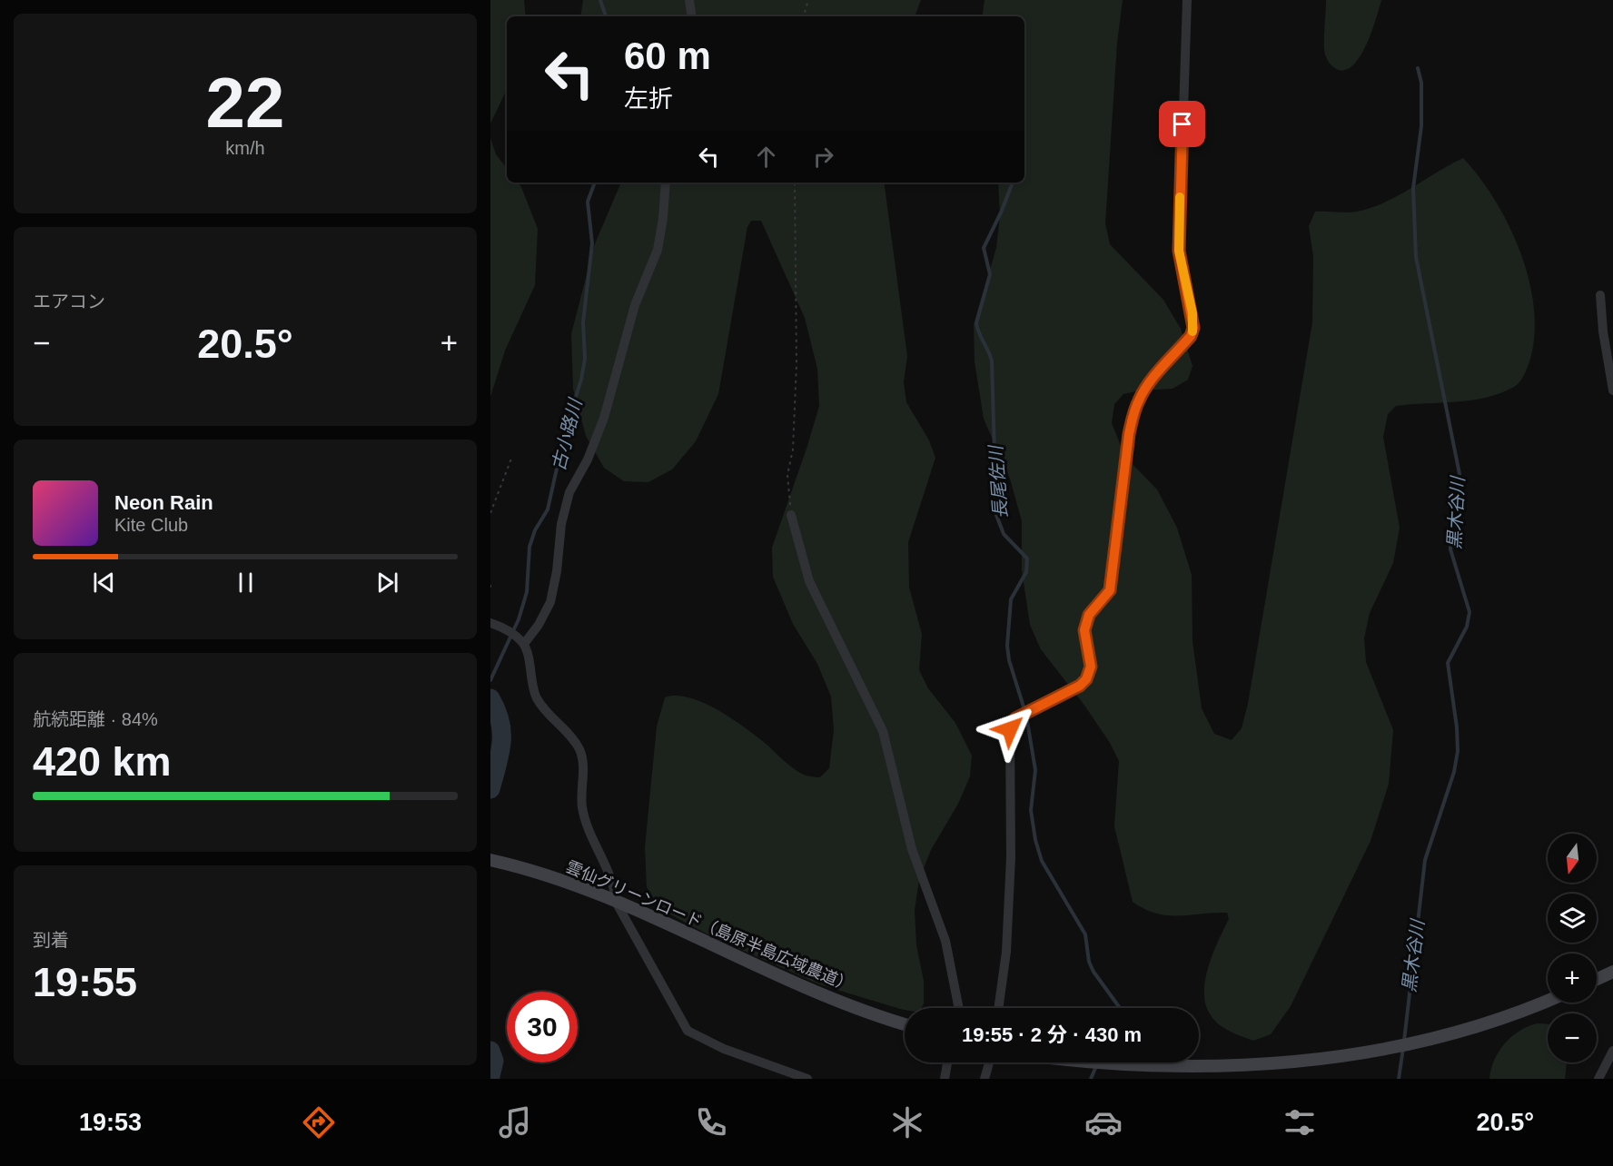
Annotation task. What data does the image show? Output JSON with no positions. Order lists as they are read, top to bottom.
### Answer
{
  "streets": {
    "street": ["雲仙グリーンロード（島原半島広域農道）"]
  },
  "water": ["古小路川", "長尾佐川", "黒木谷川"],
  "north": "bottom",
  "page": {
    "tile": [
      ["22", "km/h"],
      "エアコン",
      ["航続距離 · 84%", "420 km"],
      ["到着", "19:55"]
    ],
    "turn": ["60 m", "左折"],
    "heat": ["−", "20.5°", "+"],
    "song": ["Neon Rain", "Kite Club"],
    "map_buttons": ["+", "−"],
    "limit": "30",
    "trip": "19:55 · 2 分 · 430 m",
    "tabs": ["19:53", "20.5°"]
  }
}
